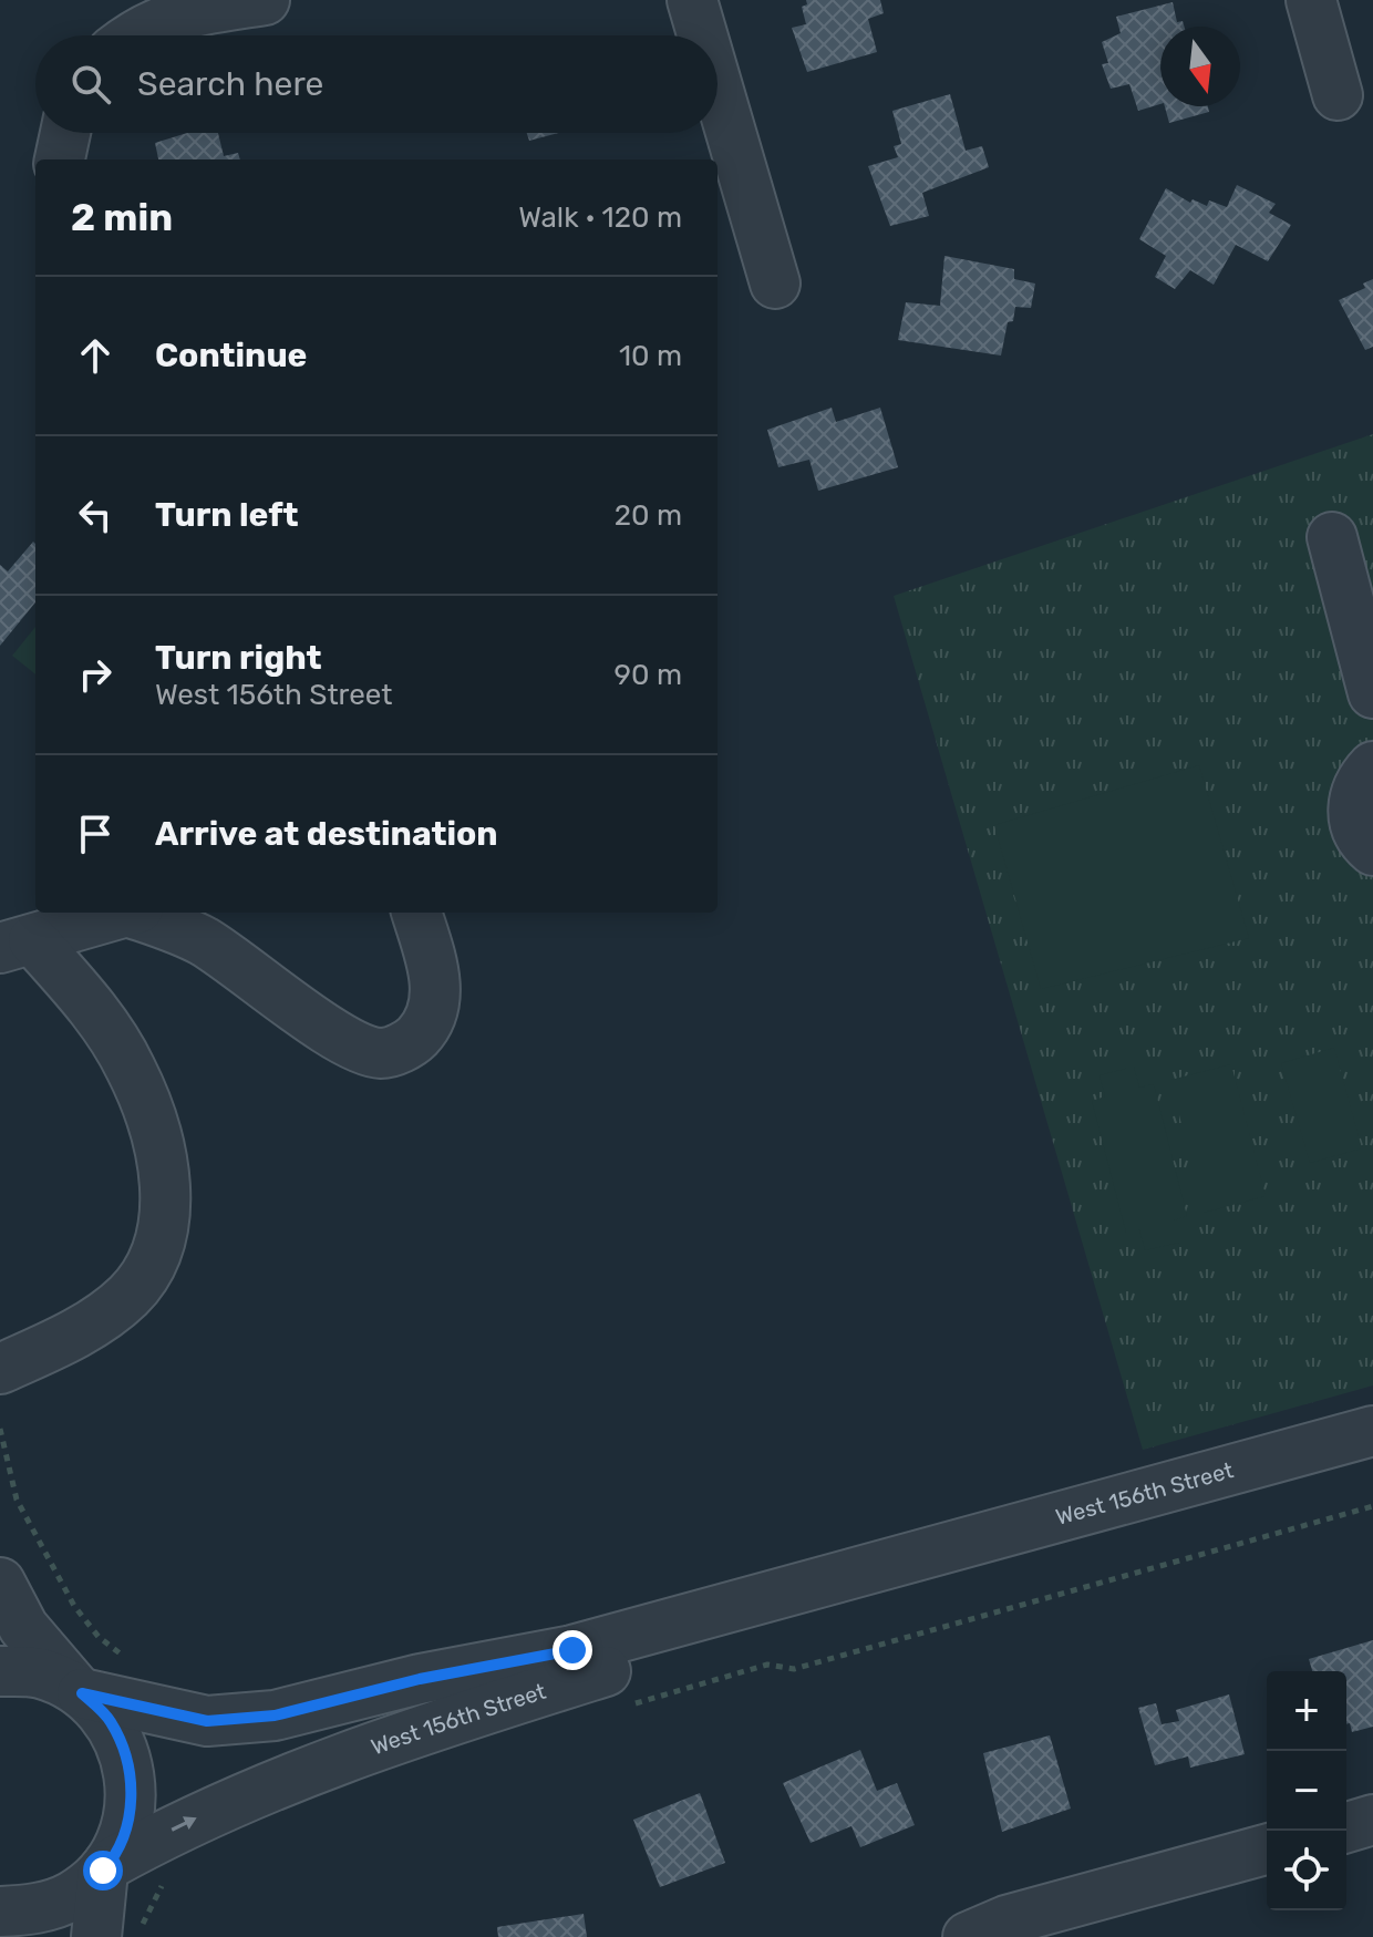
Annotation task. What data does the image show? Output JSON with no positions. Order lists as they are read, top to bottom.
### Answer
{
  "streets": {
    "street": ["West 156th Street"]
  },
  "north": "bottom",
  "page": {
    "search": "Search here",
    "heading": ["2 min", "Walk · 120 m"],
    "list": [
      ["Continue", "10 m"],
      ["Turn left", "20 m"],
      ["Turn right", "West 156th Street", "90 m"],
      "Arrive at destination"
    ],
    "map_buttons": ["+", "−"]
  }
}
